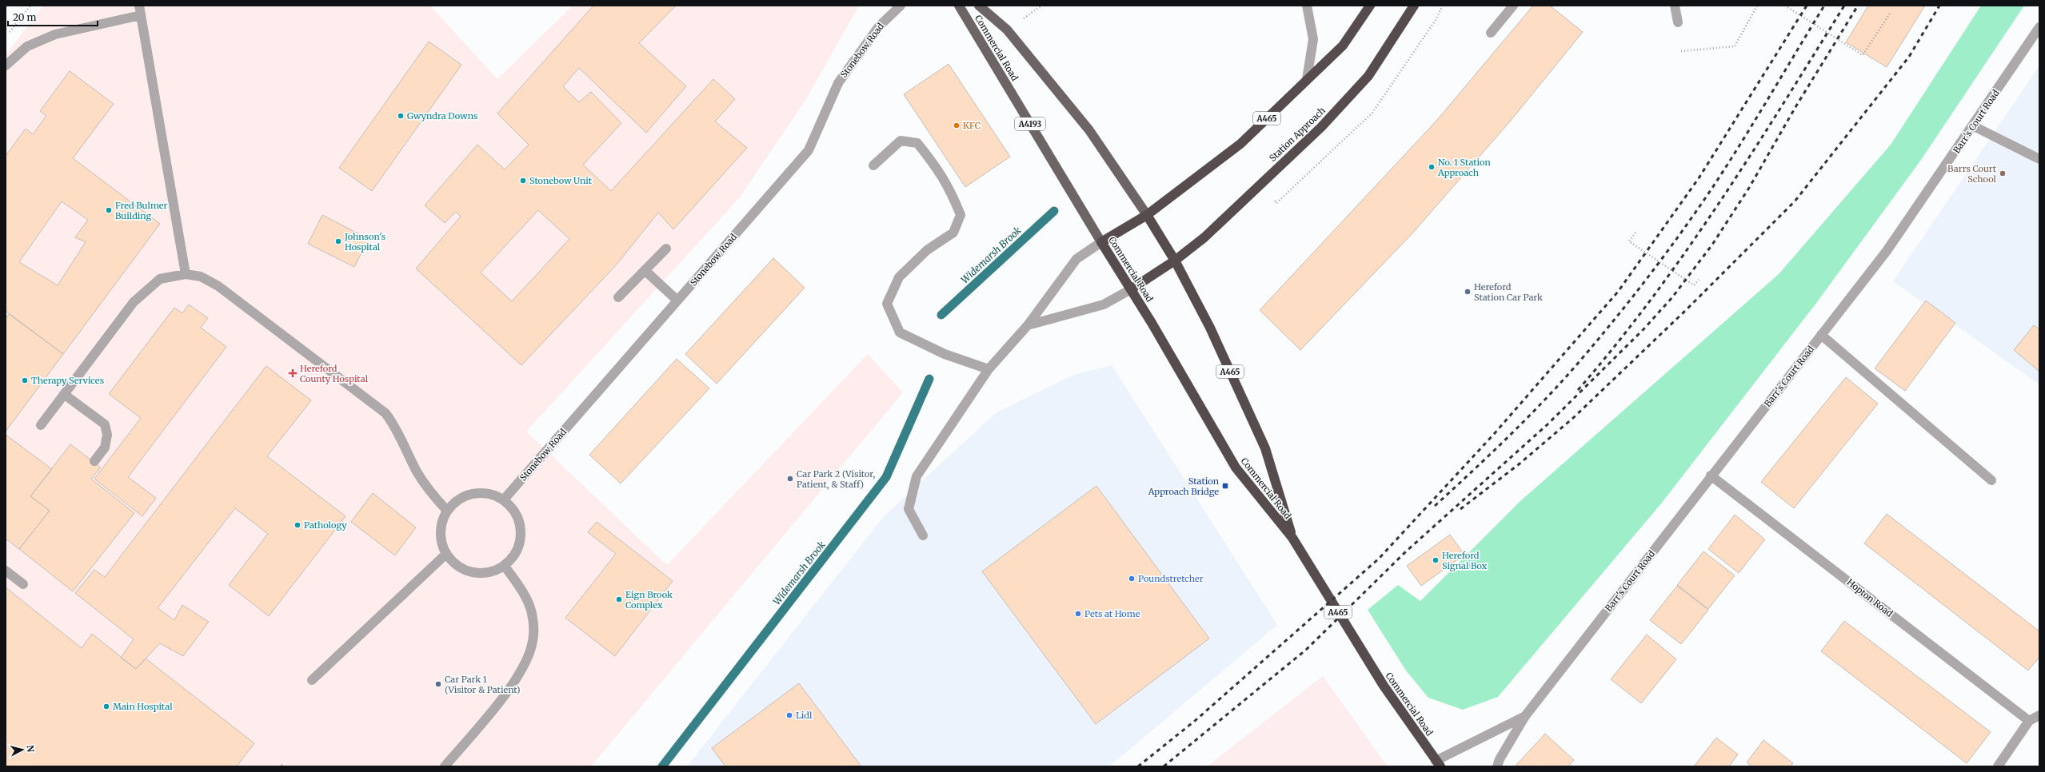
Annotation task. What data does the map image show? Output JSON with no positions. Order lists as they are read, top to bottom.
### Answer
{
  "streets": {
    "highway": ["Commercial Road", "A465", "Station Approach"],
    "main road": ["A4193"],
    "street": ["Stonebow Road", "Barr's Court Road", "Hopton Road"]
  },
  "crossings": [
    ["Commercial Road", "A465"],
    ["Commercial Road", "Barr's Court Road"],
    ["Commercial Road", "Station Approach"],
    ["Barr's Court Road", "Hopton Road"]
  ],
  "water": ["Widemarsh Brook"],
  "places": {
    "other": [
      "Gwyndra Downs",
      "KFC",
      "No. 1 Station Approach",
      "Barrs Court School",
      "Stonebow Unit",
      "Fred Bulmer Building",
      "Johnson's Hospital",
      "Hereford Station Car Park",
      "Therapy Services",
      "Car Park 2 (Visitor, Patient, & Staff)",
      "Pathology",
      "Hereford Signal Box",
      "Poundstretcher",
      "Eign Brook Complex",
      "Pets at Home",
      "Car Park 1 (Visitor & Patient)",
      "Main Hospital",
      "Lidl"
    ],
    "health": ["Hereford County Hospital"],
    "transit": ["Station Approach Bridge"]
  },
  "scale_bar": "20 m",
  "north": "right"
}
